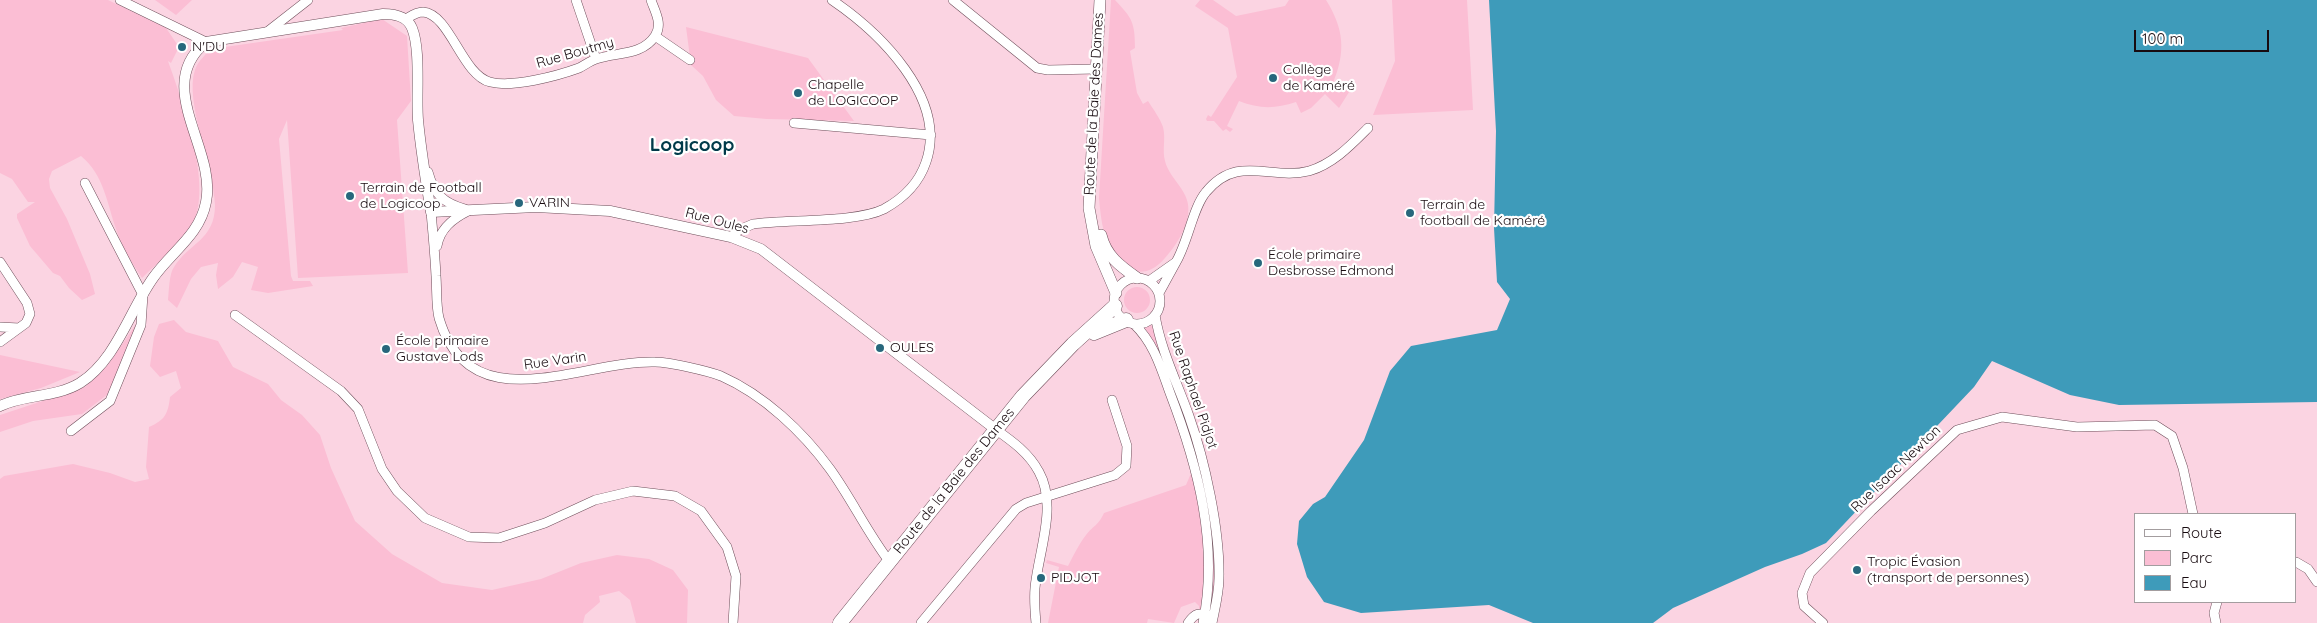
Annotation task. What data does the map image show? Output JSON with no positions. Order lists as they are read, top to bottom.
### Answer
{
  "streets": {
    "main road": ["Route de la Baie des Dames"],
    "street": [
      "Rue Boutmy",
      "Rue Oules",
      "Rue Varin",
      "Rue Raphael Pidjot",
      "Rue Isaac Newton"
    ]
  },
  "crossings": [
    ["Rue Boutmy", "Rue Varin"],
    ["Route de la Baie des Dames", "Rue Oules"],
    ["Route de la Baie des Dames", "Rue Varin"],
    ["Route de la Baie des Dames", "Rue Raphael Pidjot"],
    ["Rue Oules", "Rue Varin"]
  ],
  "districts": ["Logicoop"],
  "places": [
    "N'DU",
    "Collège de Kaméré",
    "Chapelle de LOGICOOP",
    "Terrain de Football de Logicoop",
    "VARIN",
    "Terrain de football de Kaméré",
    "École primaire Desbrosse Edmond",
    "OULES",
    "École primaire Gustave Lods",
    "Tropic Évasion (transport de personnes)",
    "PIDJOT"
  ],
  "legend": ["Route", "Parc", "Eau"],
  "scale_bar": "100 m"
}
